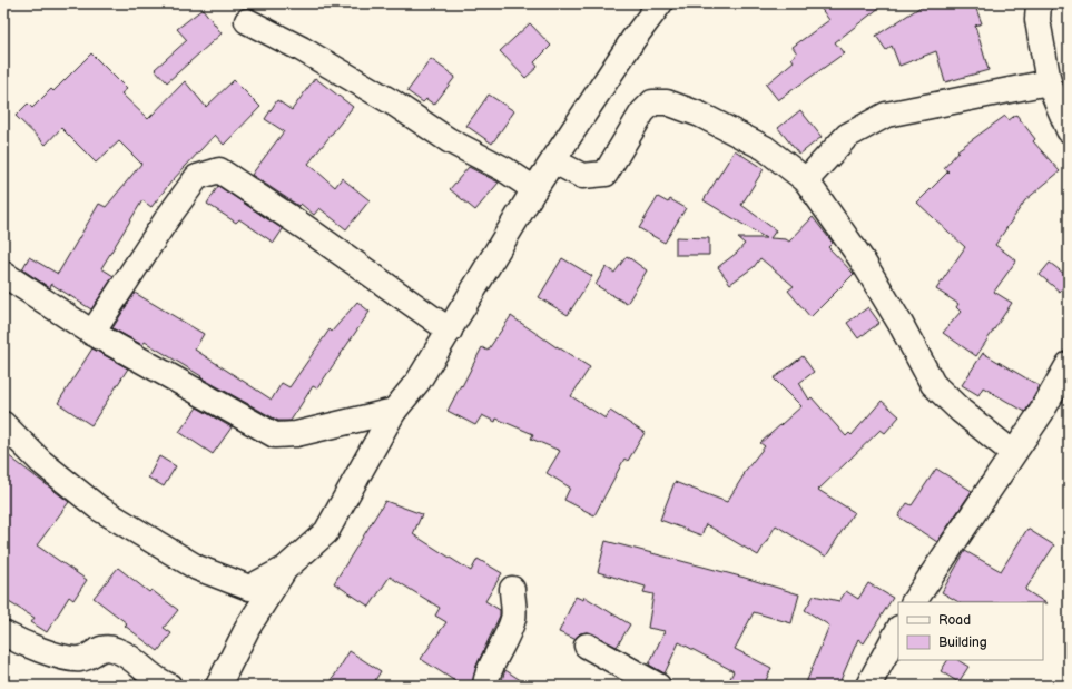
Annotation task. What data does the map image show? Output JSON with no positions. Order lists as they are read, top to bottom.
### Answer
{
  "legend": ["Road", "Building"]
}
